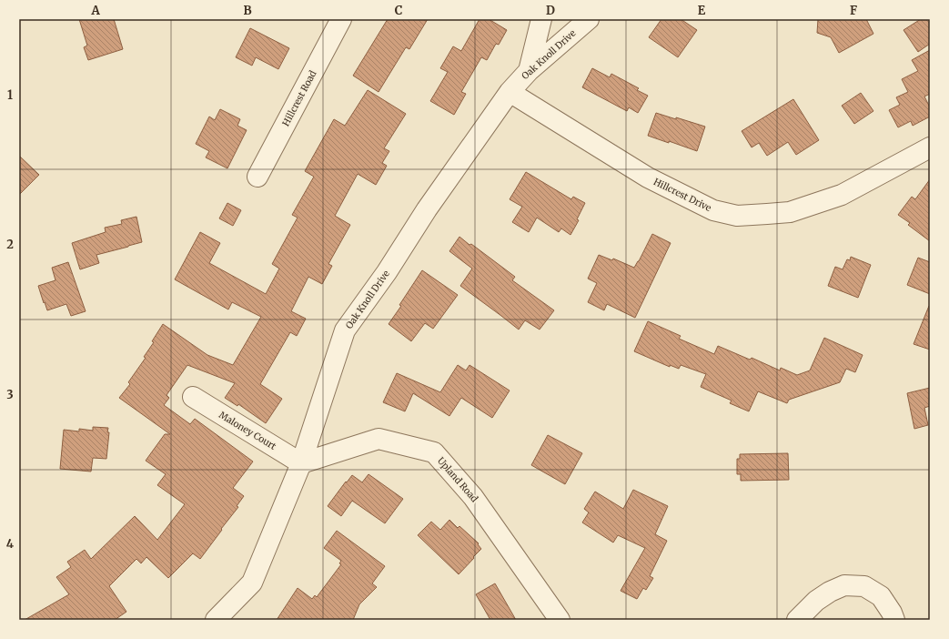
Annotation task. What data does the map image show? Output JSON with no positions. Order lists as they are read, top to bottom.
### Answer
{
  "streets": {
    "street": [
      "Oak Knoll Drive",
      "Hillcrest Road",
      "Hillcrest Drive",
      "Maloney Court",
      "Upland Road"
    ]
  },
  "crossings": [
    ["Oak Knoll Drive", "Hillcrest Drive"],
    ["Oak Knoll Drive", "Maloney Court"],
    ["Oak Knoll Drive", "Upland Road"],
    ["Maloney Court", "Upland Road"]
  ],
  "grid": {
    "columns": [
      "A",
      "B",
      "C",
      "D",
      "E",
      "F"
    ],
    "rows": [
      "1",
      "2",
      "3",
      "4"
    ]
  }
}
